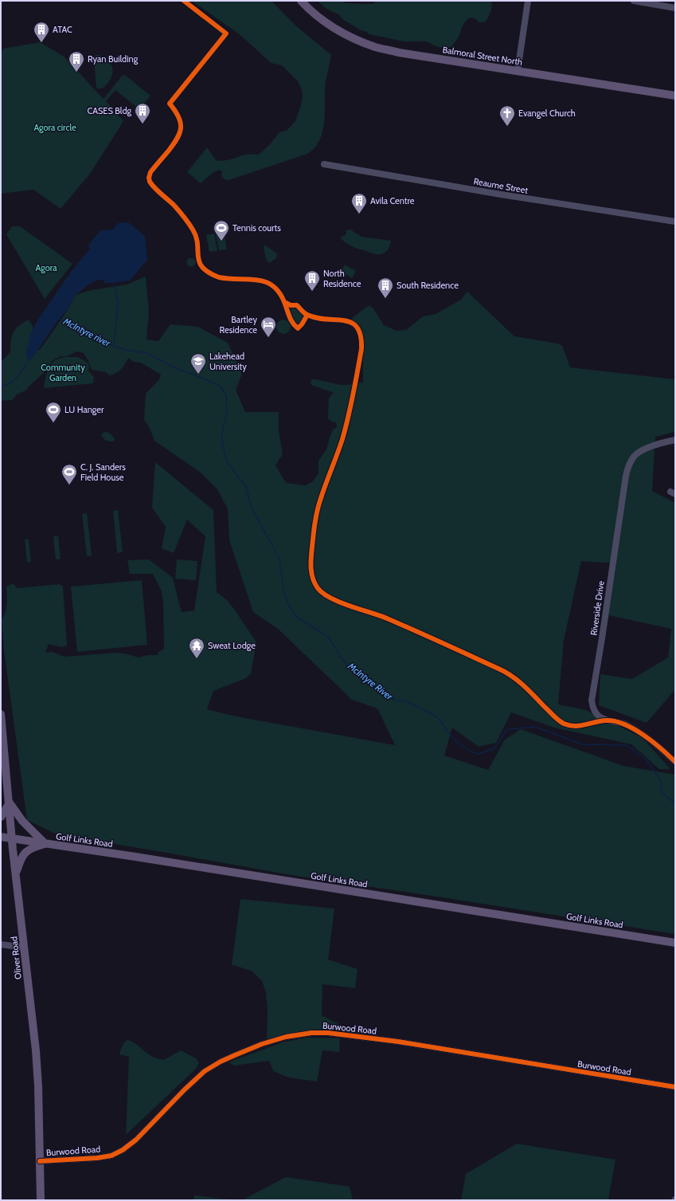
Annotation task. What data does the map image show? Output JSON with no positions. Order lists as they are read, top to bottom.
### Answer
{
  "streets": {
    "main road": ["Balmoral Street North", "Golf Links Road", "Oliver Road"],
    "street": ["Reaume Street", "Riverside Drive", "Burwood Road"]
  },
  "crossings": [
    ["Golf Links Road", "Oliver Road"],
    ["Oliver Road", "Burwood Road"]
  ],
  "water": ["McIntyre river", "McIntyre River"],
  "parks": ["Agora circle", "Agora", "Community Garden"],
  "places": {
    "building": [
      "ATAC",
      "Ryan Building",
      "CASES Bldg",
      "Avila Centre",
      "North Residence",
      "South Residence"
    ],
    "church": ["Evangel Church"],
    "sports": ["Tennis courts", "LU Hanger", "C. J. Sanders Field House"],
    "hotel": ["Bartley Residence"],
    "school or university": ["Lakehead University"],
    "temple": ["Sweat Lodge"]
  }
}
